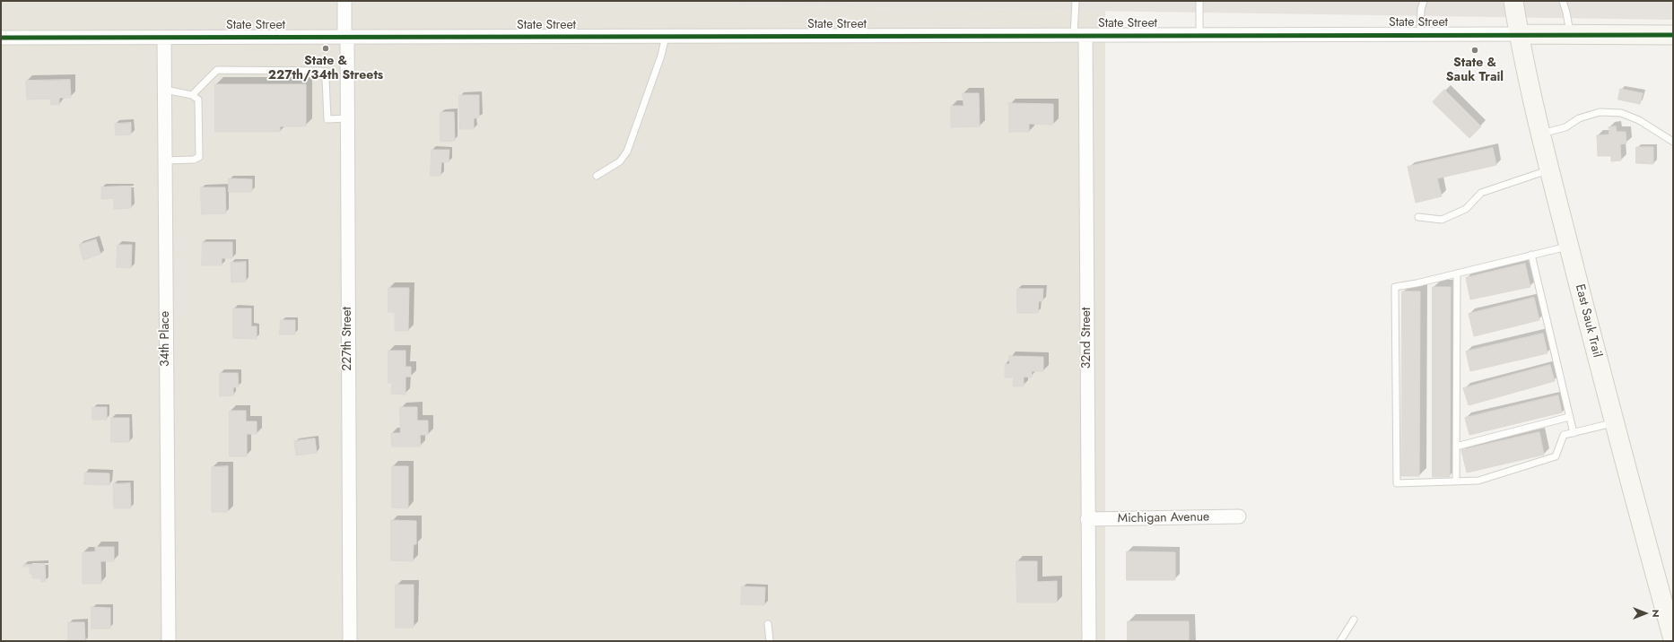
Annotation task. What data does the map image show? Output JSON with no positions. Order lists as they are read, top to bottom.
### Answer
{
  "streets": {
    "main road": ["State Street", "East Sauk Trail"],
    "street": [
      "32nd Street",
      "34th Place",
      "227th Street",
      "Michigan Avenue"
    ]
  },
  "crossings": [
    ["State Street", "East Sauk Trail"],
    ["State Street", "32nd Street"],
    ["State Street", "34th Place"],
    ["State Street", "227th Street"],
    ["32nd Street", "Michigan Avenue"]
  ],
  "places": ["State & 227th/34th Streets", "State & Sauk Trail"],
  "north": "right"
}
